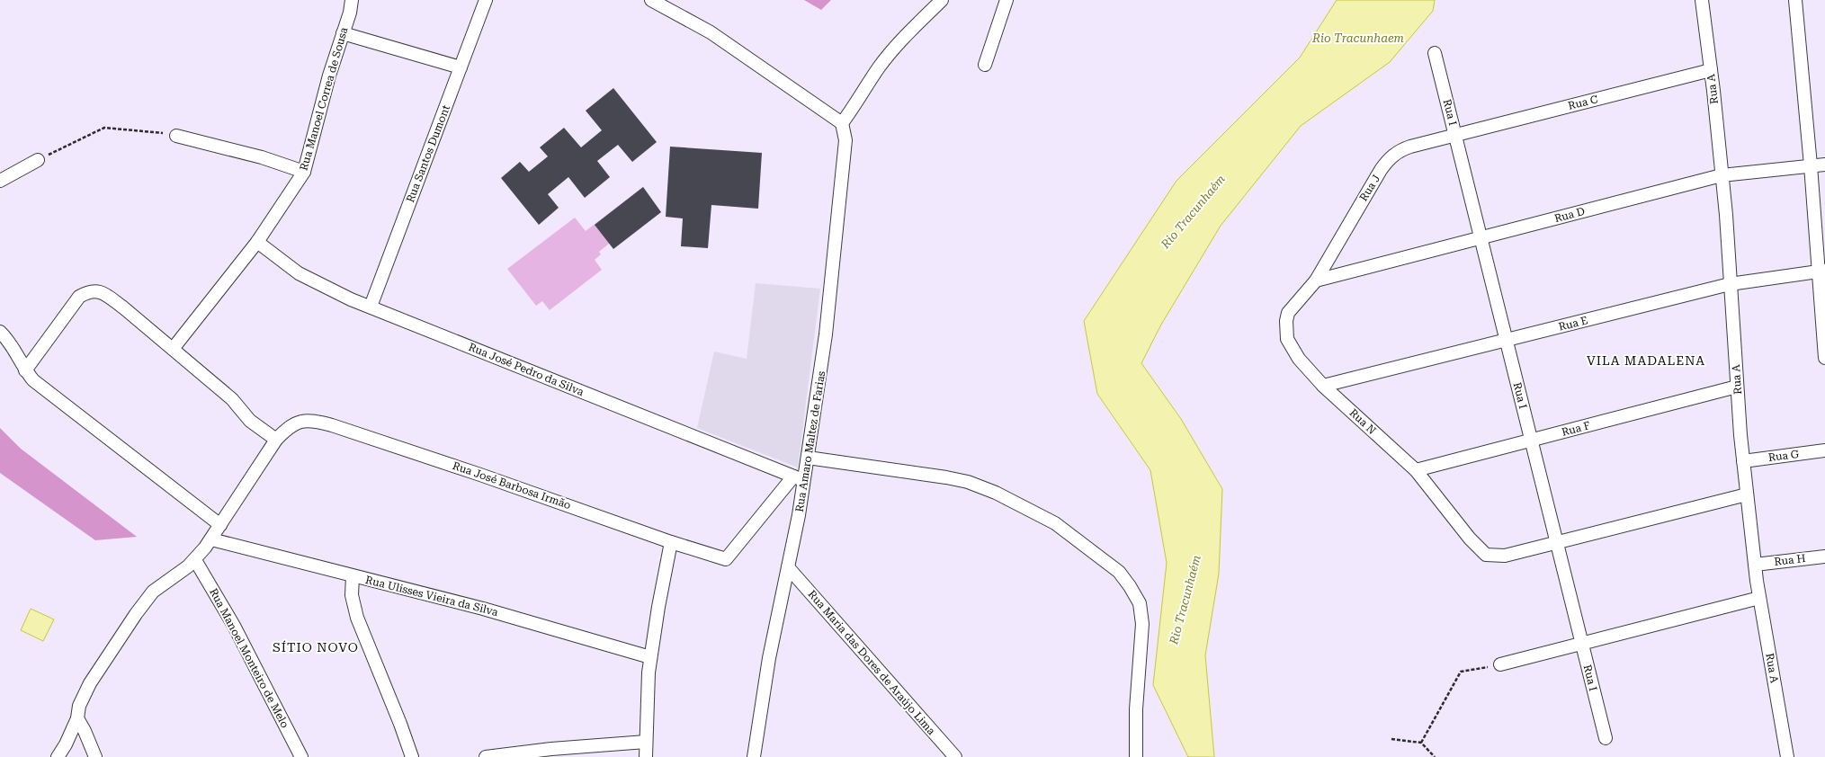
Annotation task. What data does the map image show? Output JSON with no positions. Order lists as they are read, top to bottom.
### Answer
{
  "streets": {
    "street": [
      "Rua A",
      "Rua Manoel Correa de Sousa",
      "Rua C",
      "Rua I",
      "Rua Santos Dumont",
      "Rua J",
      "Rua D",
      "Rua E",
      "Rua José Pedro da Silva",
      "Rua N",
      "Rua F",
      "Rua Amaro Maltez de Farias",
      "Rua G",
      "Rua José Barbosa Irmão",
      "Rua H",
      "Rua Ulisses Vieira da Silva",
      "Rua Manoel Monteiro de Melo",
      "Rua Maria das Dores de Araújo Lima"
    ]
  },
  "crossings": [
    ["Rua A", "Rua C"],
    ["Rua A", "Rua D"],
    ["Rua A", "Rua E"],
    ["Rua A", "Rua F"],
    ["Rua A", "Rua G"],
    ["Rua A", "Rua H"],
    ["Rua Manoel Correa de Sousa", "Rua José Pedro da Silva"],
    ["Rua C", "Rua I"],
    ["Rua C", "Rua J"],
    ["Rua I", "Rua J"],
    ["Rua I", "Rua D"],
    ["Rua I", "Rua E"],
    ["Rua I", "Rua N"],
    ["Rua I", "Rua F"],
    ["Rua Santos Dumont", "Rua José Pedro da Silva"],
    ["Rua J", "Rua D"],
    ["Rua J", "Rua N"],
    ["Rua D", "Rua N"],
    ["Rua E", "Rua N"],
    ["Rua José Pedro da Silva", "Rua Amaro Maltez de Farias"],
    ["Rua José Pedro da Silva", "Rua José Barbosa Irmão"],
    ["Rua N", "Rua F"],
    ["Rua Amaro Maltez de Farias", "Rua José Barbosa Irmão"],
    ["Rua Amaro Maltez de Farias", "Rua Maria das Dores de Araújo Lima"]
  ],
  "districts": ["VILA MADALENA", "SÍTIO NOVO"],
  "water": ["Rio Tracunhaem", "Rio Tracunhaém"]
}
